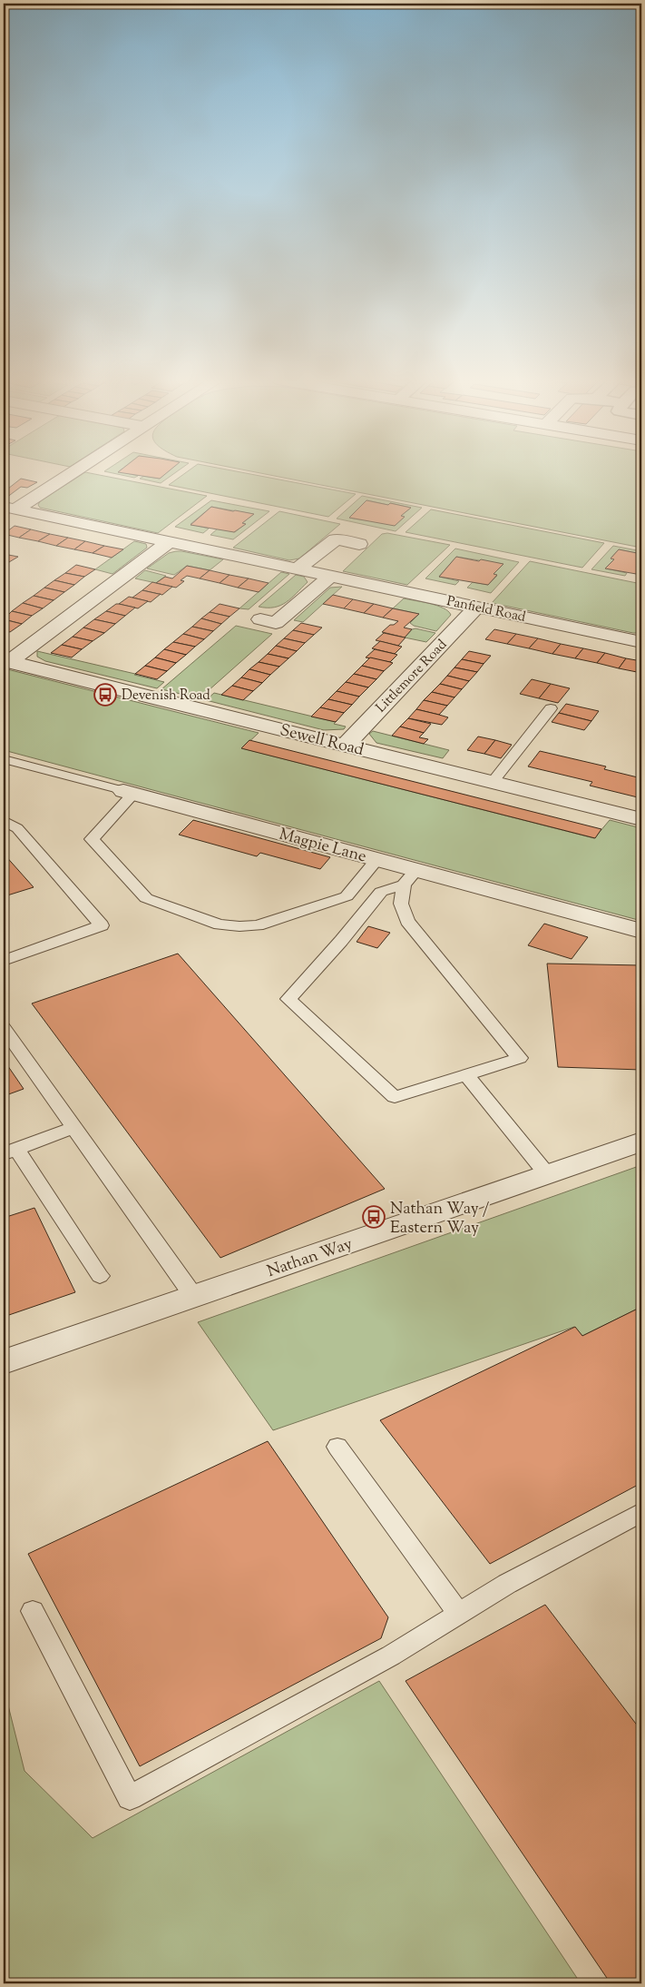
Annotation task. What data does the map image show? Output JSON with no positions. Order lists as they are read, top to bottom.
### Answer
{
  "streets": {
    "street": [
      "Panfield Road",
      "Littlemore Road",
      "Sewell Road",
      "Magpie Lane",
      "Nathan Way"
    ]
  },
  "crossings": [
    ["Panfield Road", "Littlemore Road"],
    ["Littlemore Road", "Sewell Road"]
  ],
  "places": {
    "bus stop": ["Devenish Road", "Nathan Way / Eastern Way"]
  }
}
